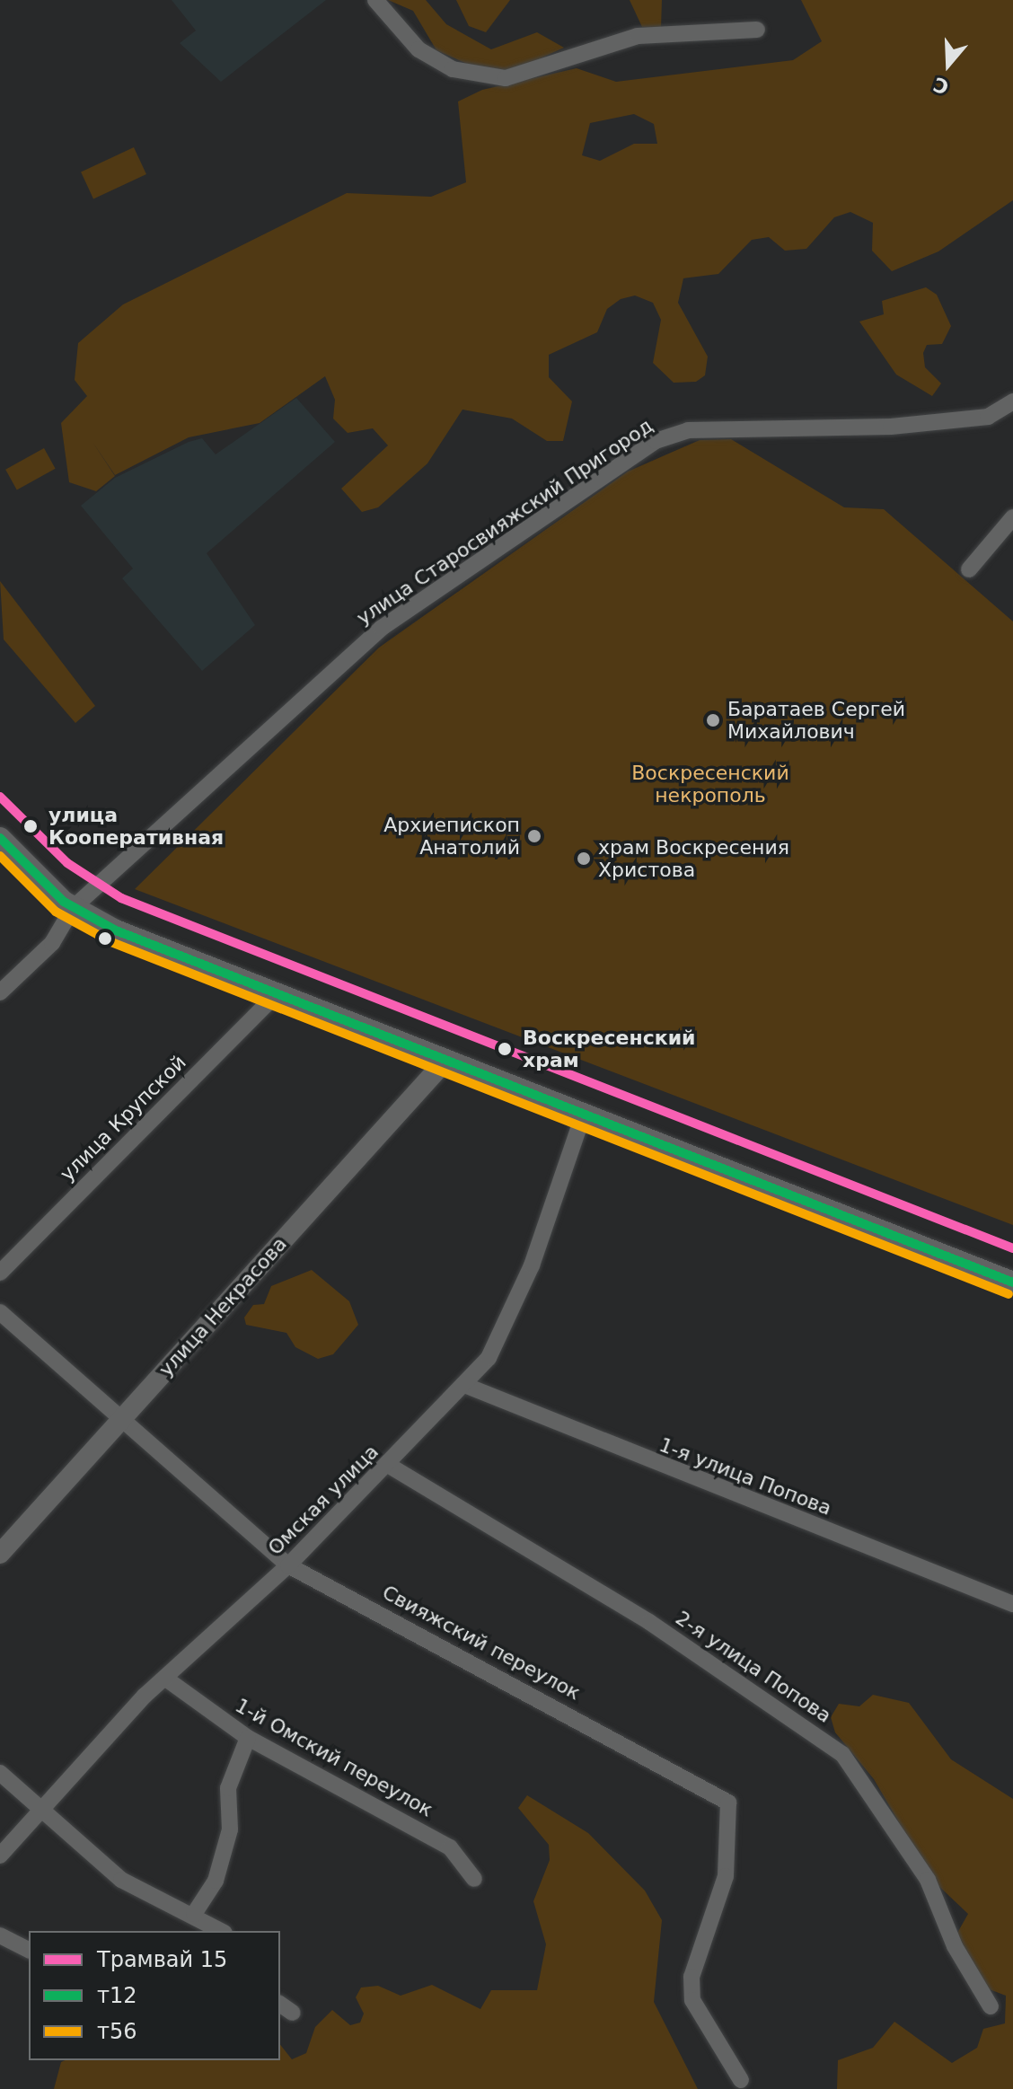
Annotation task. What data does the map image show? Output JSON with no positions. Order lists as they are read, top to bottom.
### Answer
{
  "streets": {
    "street": [
      "улица Старосвияжский Пригород",
      "улица Крупской",
      "улица Некрасова",
      "1-я улица Попова",
      "Омская улица",
      "Свияжский переулок",
      "2-я улица Попова",
      "1-й Омский переулок"
    ]
  },
  "crossings": [
    ["улица Некрасова", "Свияжский переулок"],
    ["1-я улица Попова", "Омская улица"],
    ["Омская улица", "Свияжский переулок"],
    ["Омская улица", "2-я улица Попова"],
    ["Омская улица", "1-й Омский переулок"]
  ],
  "parks": ["Воскресенский некрополь"],
  "places": [
    "Баратаев Сергей Михайлович",
    "улица Кооперативная",
    "Архиепископ Анатолий",
    "храм Воскресения Христова",
    "Воскресенский храм"
  ],
  "lines": ["tram line 15", "transit line т12", "transit line т56"],
  "legend": ["Трамвай 15", "т12", "т56"],
  "north": "bottom"
}
